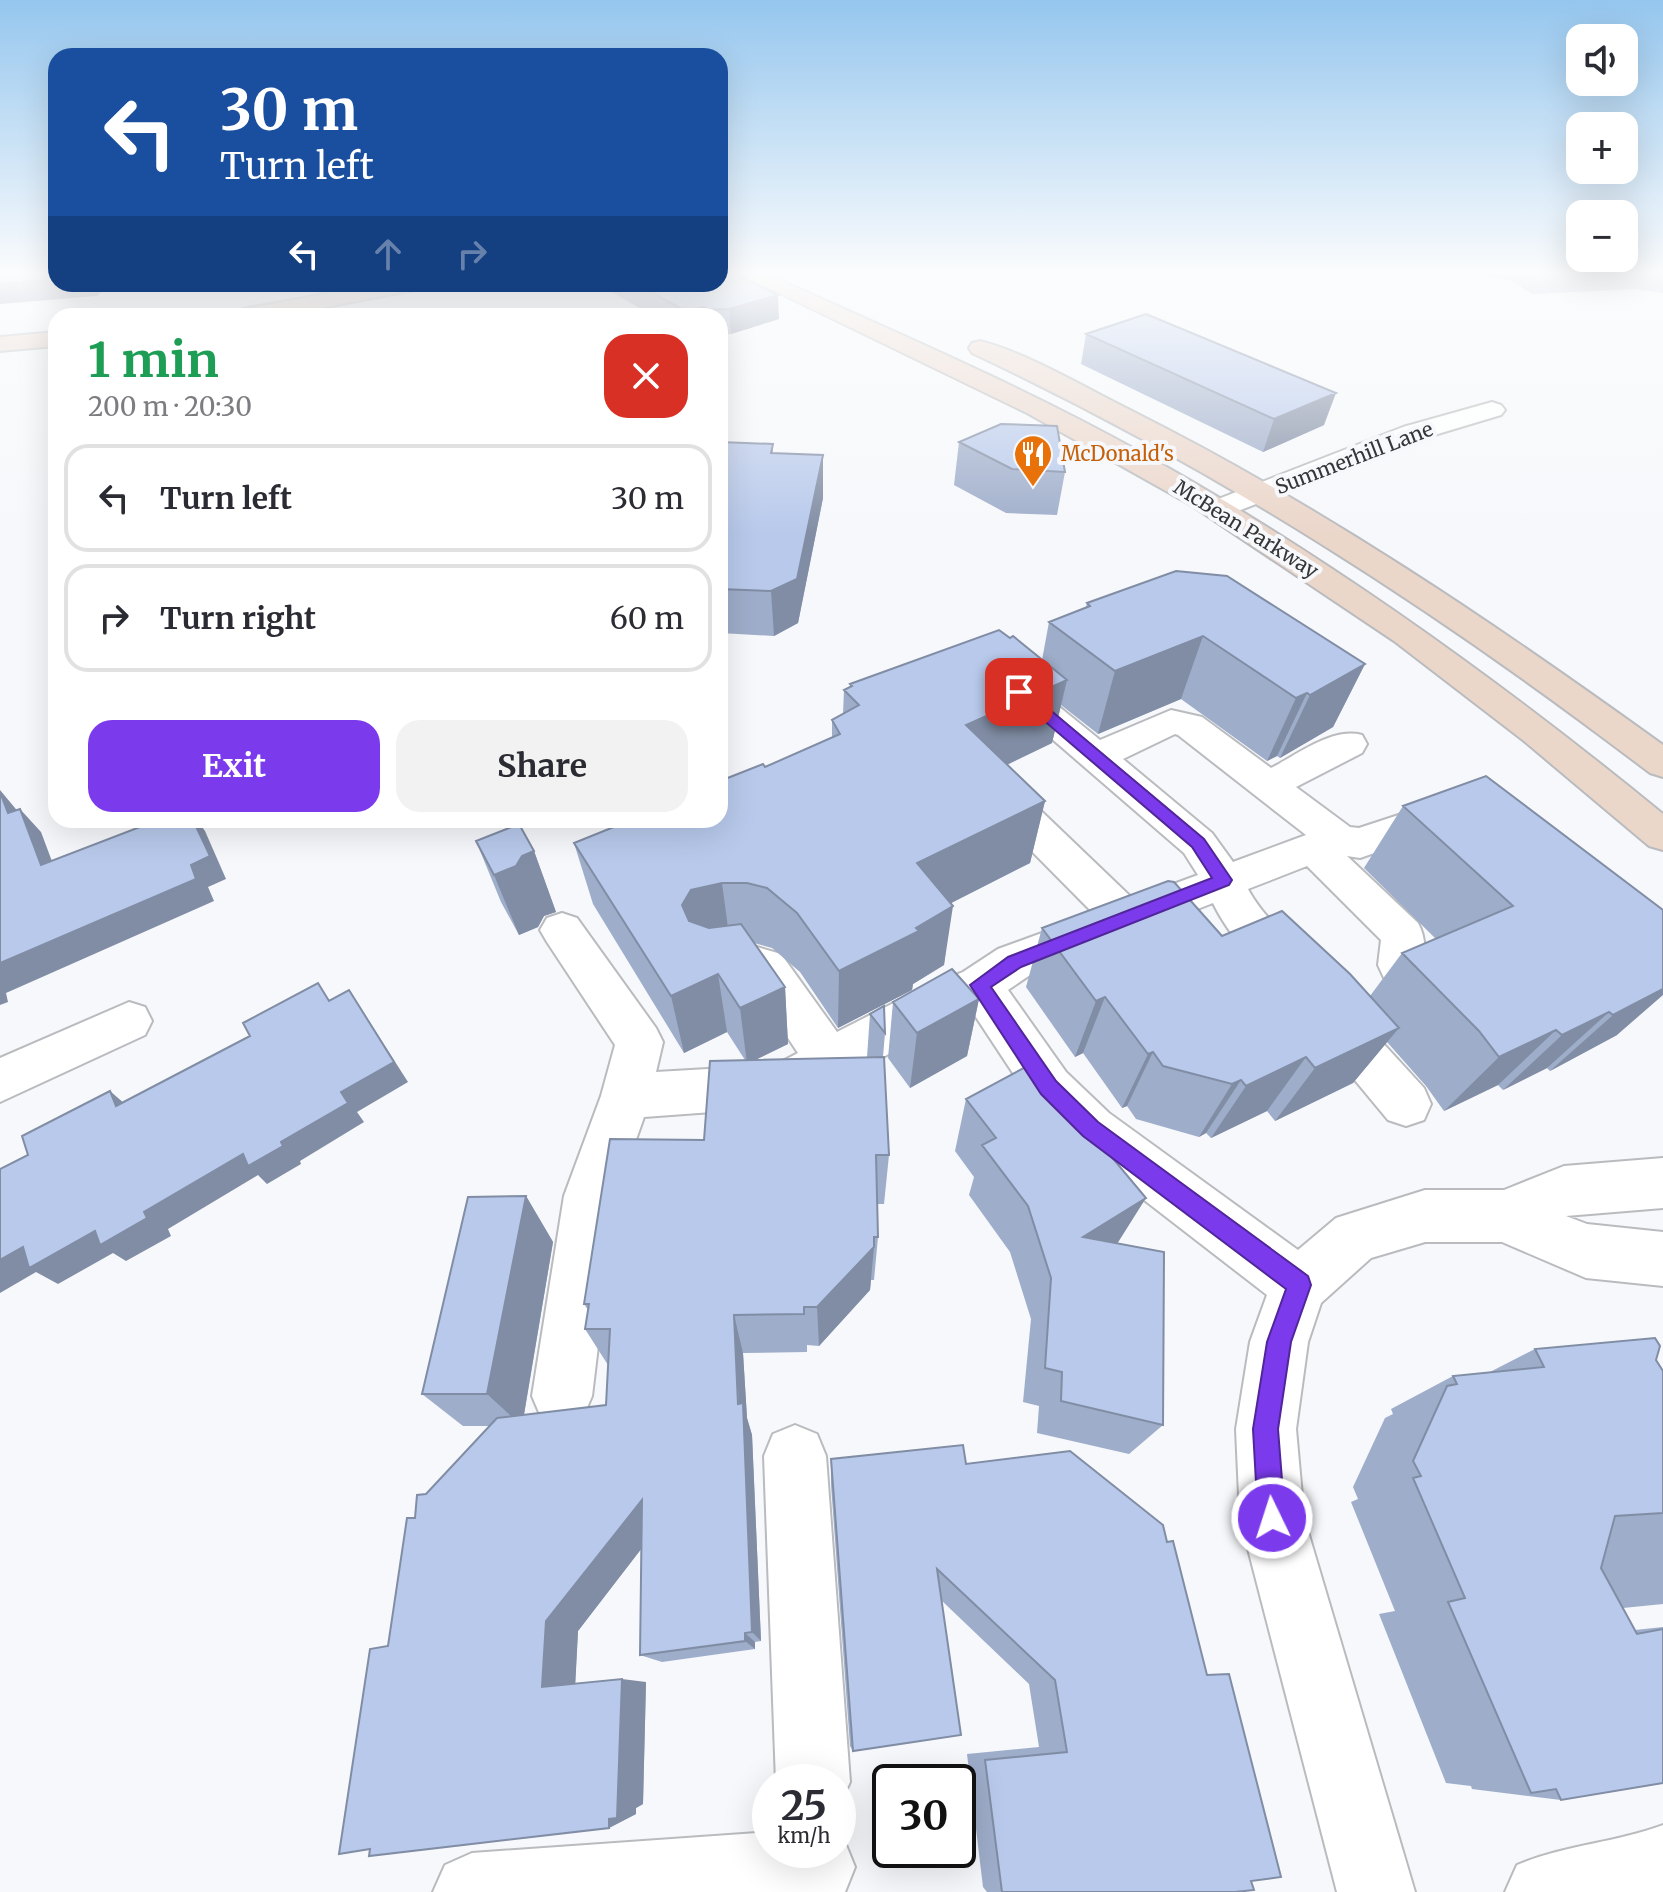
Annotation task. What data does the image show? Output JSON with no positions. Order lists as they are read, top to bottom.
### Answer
{
  "streets": {
    "main road": ["McBean Parkway"],
    "street": ["Summerhill Lane"]
  },
  "crossings": [
    ["Summerhill Lane", "McBean Parkway"]
  ],
  "places": {
    "restaurant": ["McDonald's"]
  },
  "page": {
    "map_buttons": ["+", "−"],
    "turn": ["30 m", "Turn left"],
    "heading": ["1 min", "200 m · 20:30"],
    "list": [
      {
        "name": "Turn left",
        "value": "30 m"
      },
      {
        "name": "Turn right",
        "value": "60 m"
      }
    ],
    "buttons": ["Exit", "Share"],
    "speed": "25 km/h",
    "limit": "30"
  }
}
